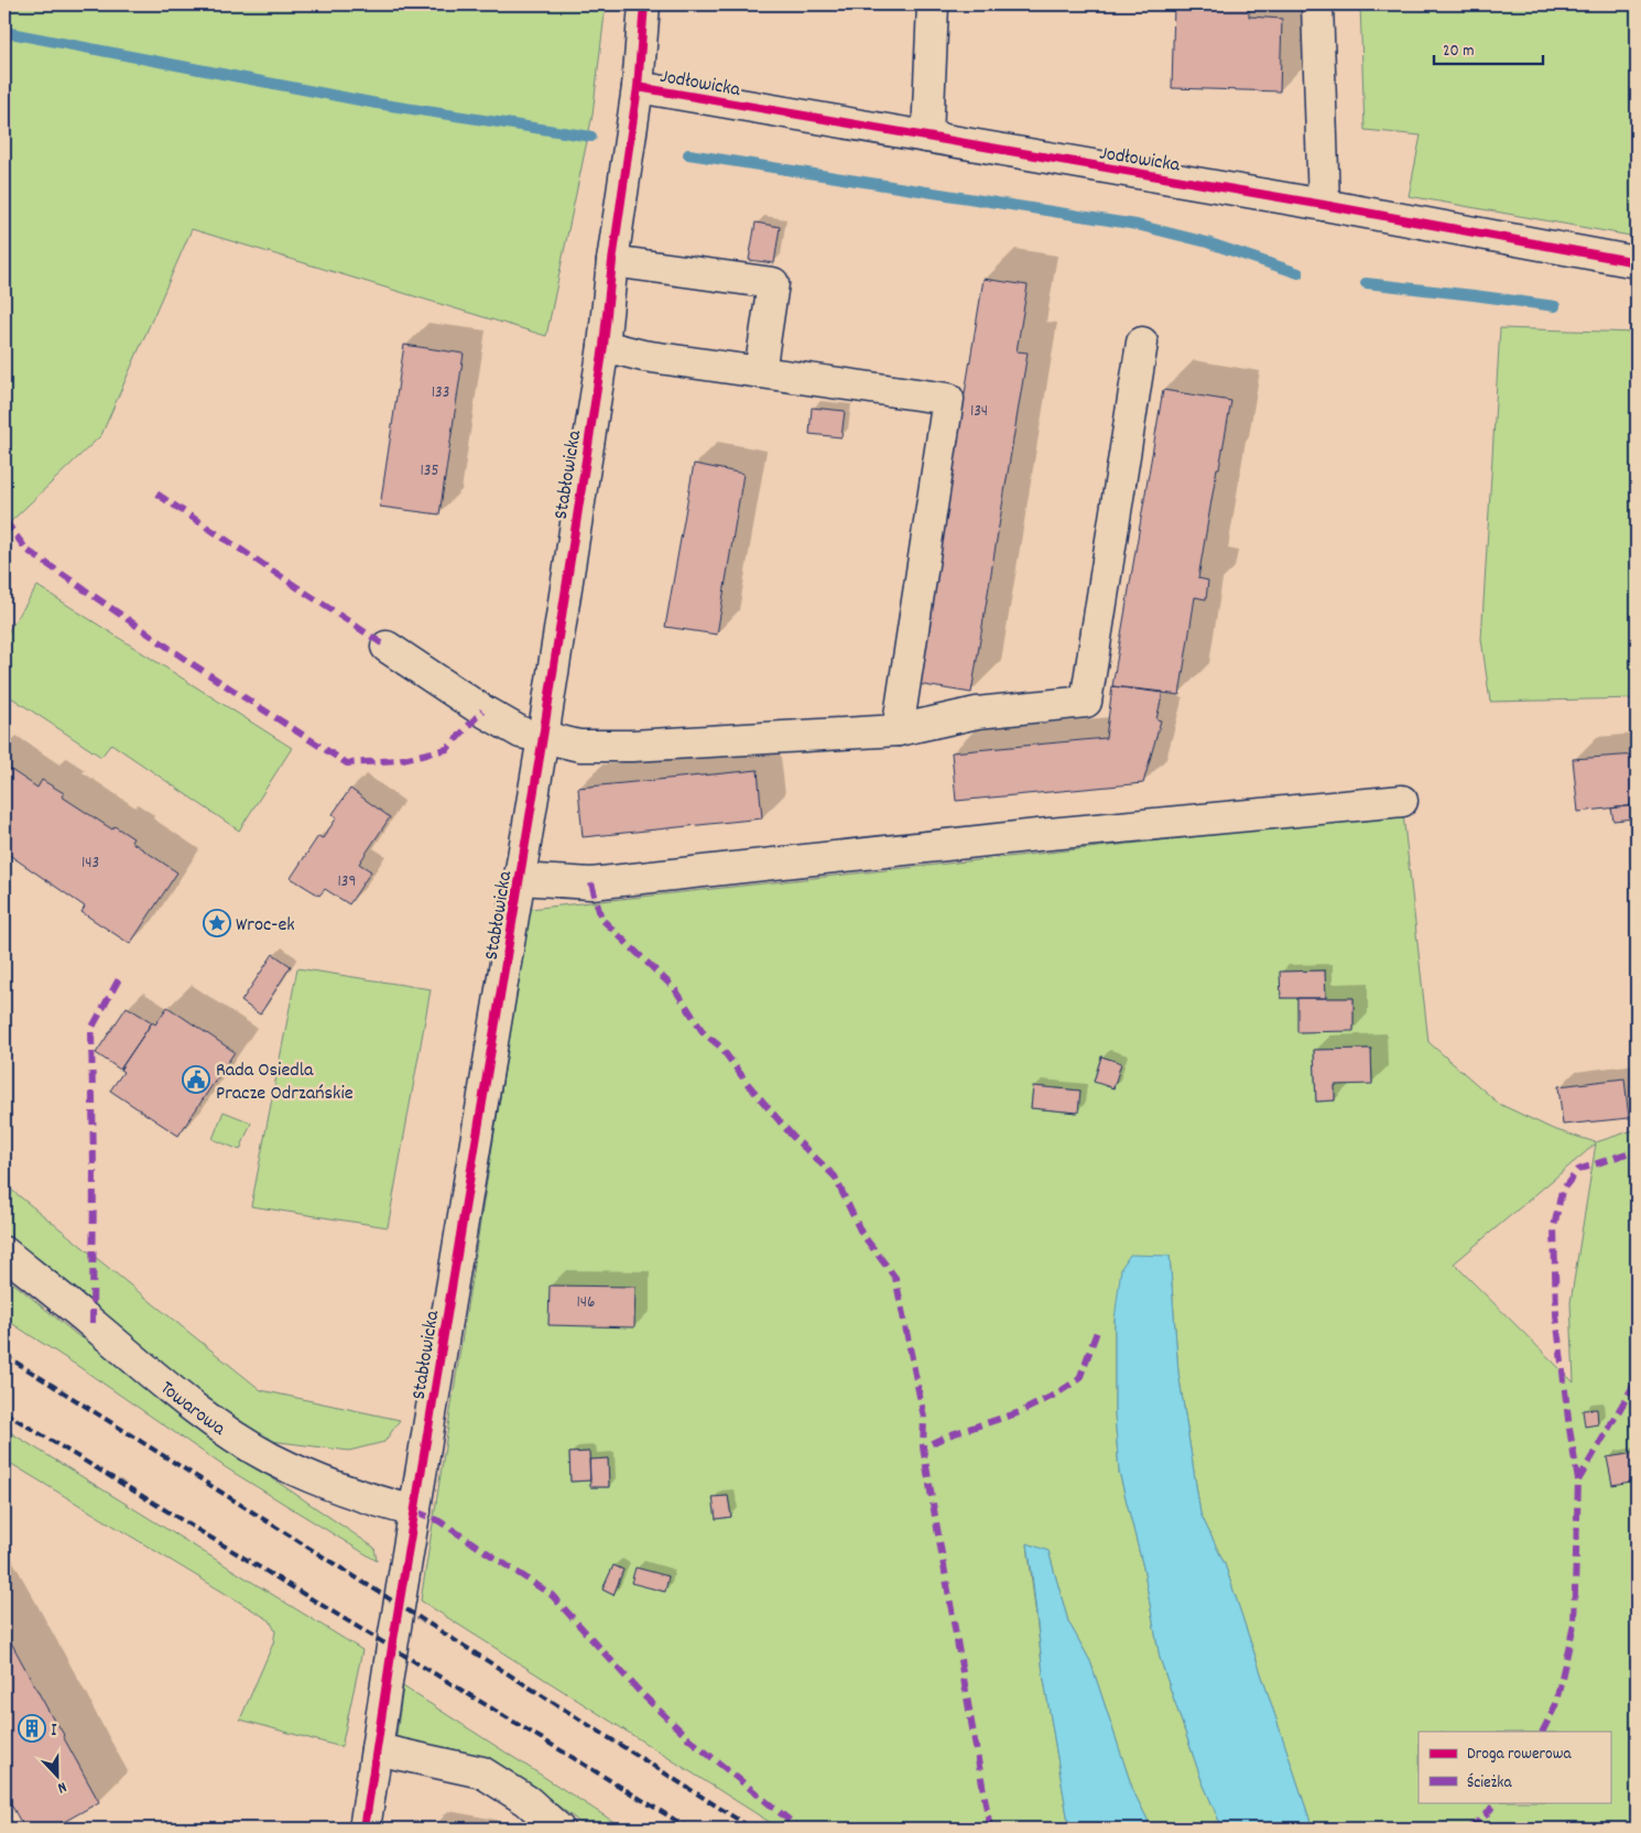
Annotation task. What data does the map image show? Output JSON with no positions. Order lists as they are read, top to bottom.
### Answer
{
  "streets": {
    "street": ["Jodłowicka", "Stabłowicka", "Towarowa"]
  },
  "crossings": [
    ["Jodłowicka", "Stabłowicka"],
    ["Stabłowicka", "Towarowa"]
  ],
  "places": {
    "place": ["Wroc-ek"],
    "public building": ["Rada Osiedla Pracze Odrzańskie"],
    "building": ["I"]
  },
  "house_numbers": [
    "133",
    "134",
    "135",
    "143",
    "139",
    "146"
  ],
  "legend": ["Droga rowerowa", "Ścieżka"],
  "scale_bar": "20 m",
  "north": "bottom"
}
